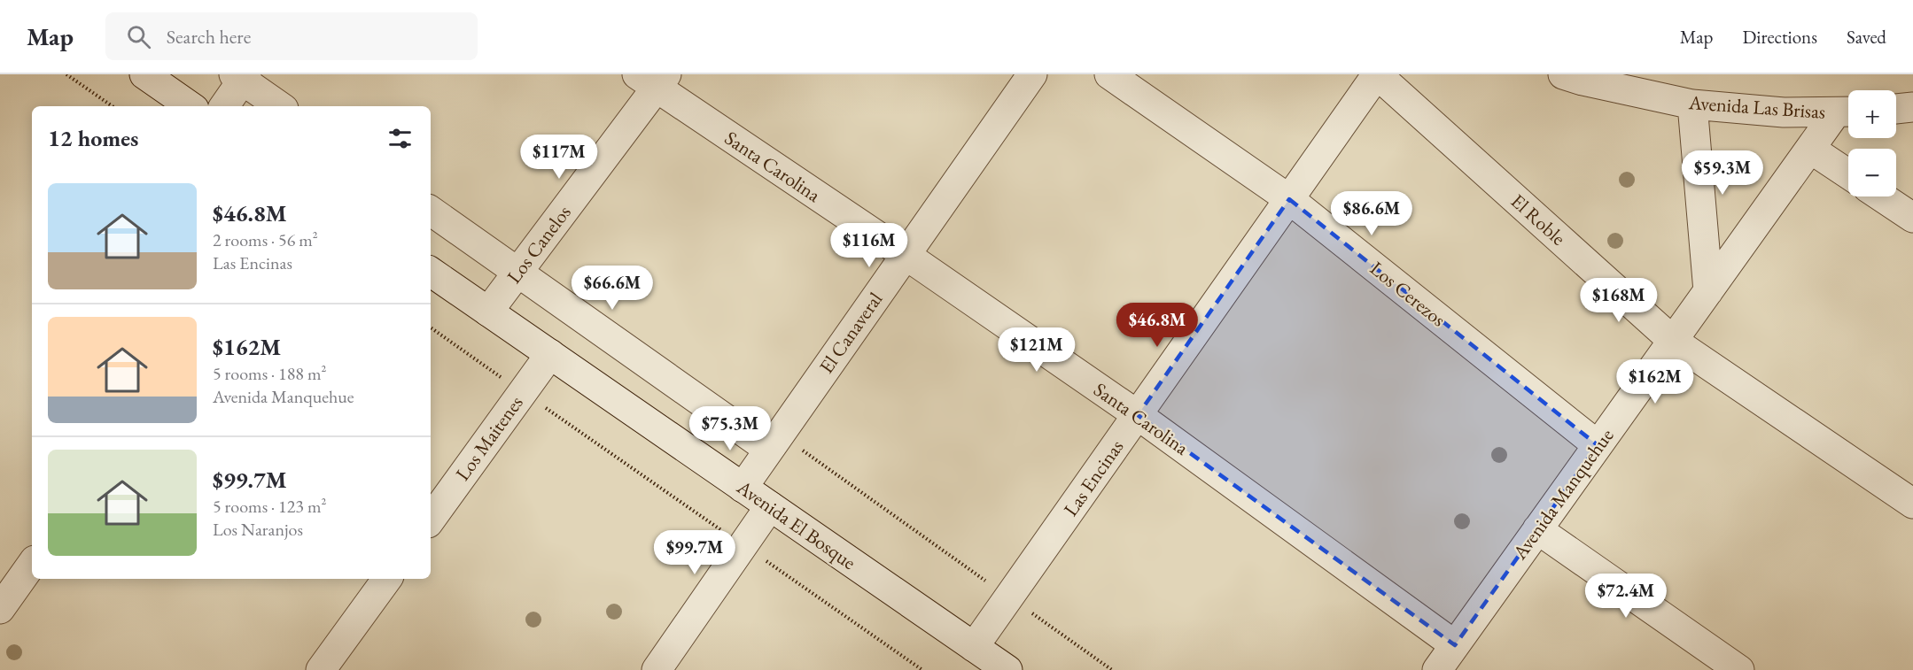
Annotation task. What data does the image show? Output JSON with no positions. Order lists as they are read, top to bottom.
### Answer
{
  "streets": {
    "street": [
      "Avenida Las Brisas",
      "Santa Carolina",
      "El Roble",
      "Los Canelos",
      "Los Cerezos",
      "El Canaveral",
      "Los Maitenes",
      "Las Encinas",
      "Avenida Manquehue",
      "Avenida El Bosque"
    ]
  },
  "crossings": [
    ["Avenida Las Brisas", "Avenida Manquehue"],
    ["Santa Carolina", "Los Canelos"],
    ["Santa Carolina", "El Canaveral"],
    ["Santa Carolina", "Las Encinas"],
    ["Santa Carolina", "Avenida Manquehue"],
    ["El Roble", "Las Encinas"],
    ["El Roble", "Avenida Manquehue"],
    ["Los Canelos", "Avenida El Bosque"],
    ["Los Cerezos", "Las Encinas"],
    ["Los Cerezos", "Avenida Manquehue"],
    ["El Canaveral", "Avenida El Bosque"],
    ["Los Maitenes", "Avenida El Bosque"],
    ["Las Encinas", "Avenida El Bosque"]
  ],
  "page": {
    "header": "Map",
    "search": "Search here",
    "nav": ["Map", "Directions", "Saved"],
    "map_buttons": ["+", "−"],
    "heading": "12 homes",
    "price": [
      "$117M",
      "$59.3M",
      "$86.6M",
      "$116M",
      "$66.6M",
      "$168M",
      "$46.8M",
      "$121M",
      "$162M",
      "$75.3M",
      "$99.7M",
      "$72.4M"
    ],
    "list": [
      {
        "name": "$46.8M",
        "note": "2 rooms · 56 m² · Las Encinas"
      },
      {
        "name": "$162M",
        "note": "5 rooms · 188 m² · Avenida Manquehue"
      },
      {
        "name": "$99.7M",
        "note": "5 rooms · 123 m² · Los Naranjos"
      }
    ]
  }
}
